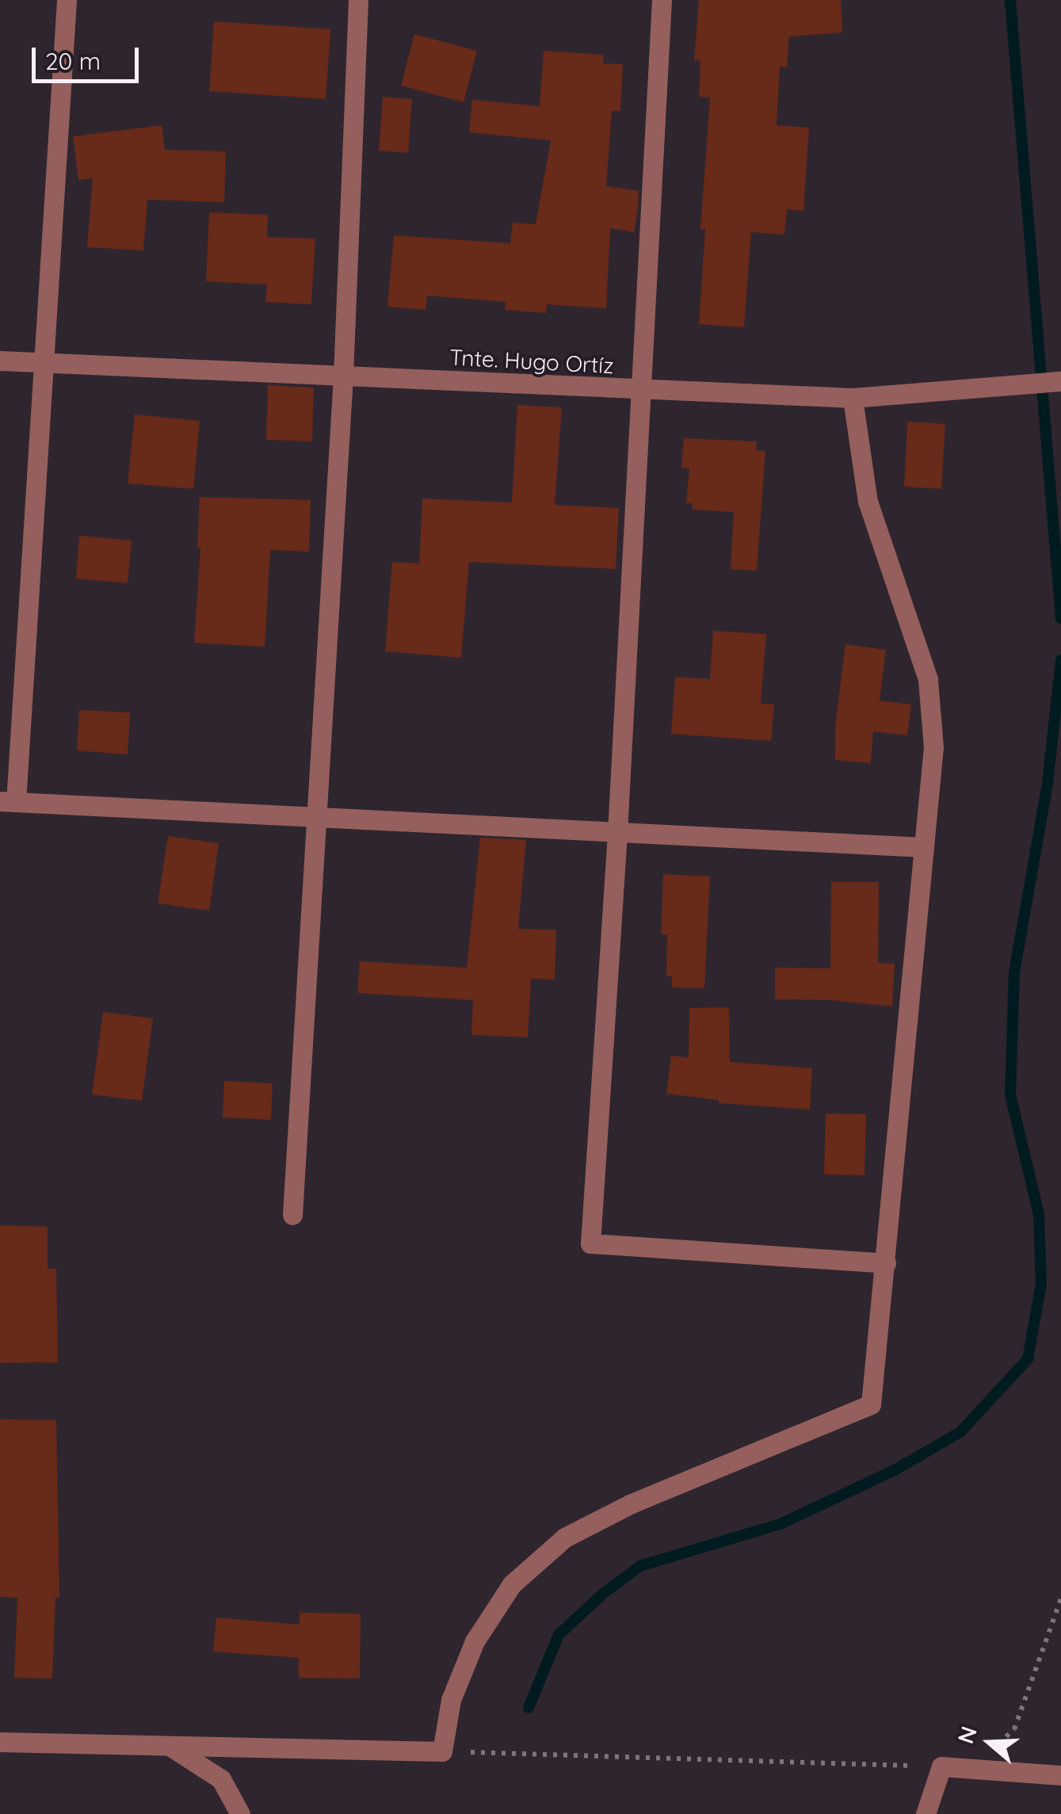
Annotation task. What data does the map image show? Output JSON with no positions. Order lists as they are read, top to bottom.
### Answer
{
  "streets": {
    "street": ["Tnte. Hugo Ortíz"]
  },
  "scale_bar": "20 m",
  "north": "left"
}
